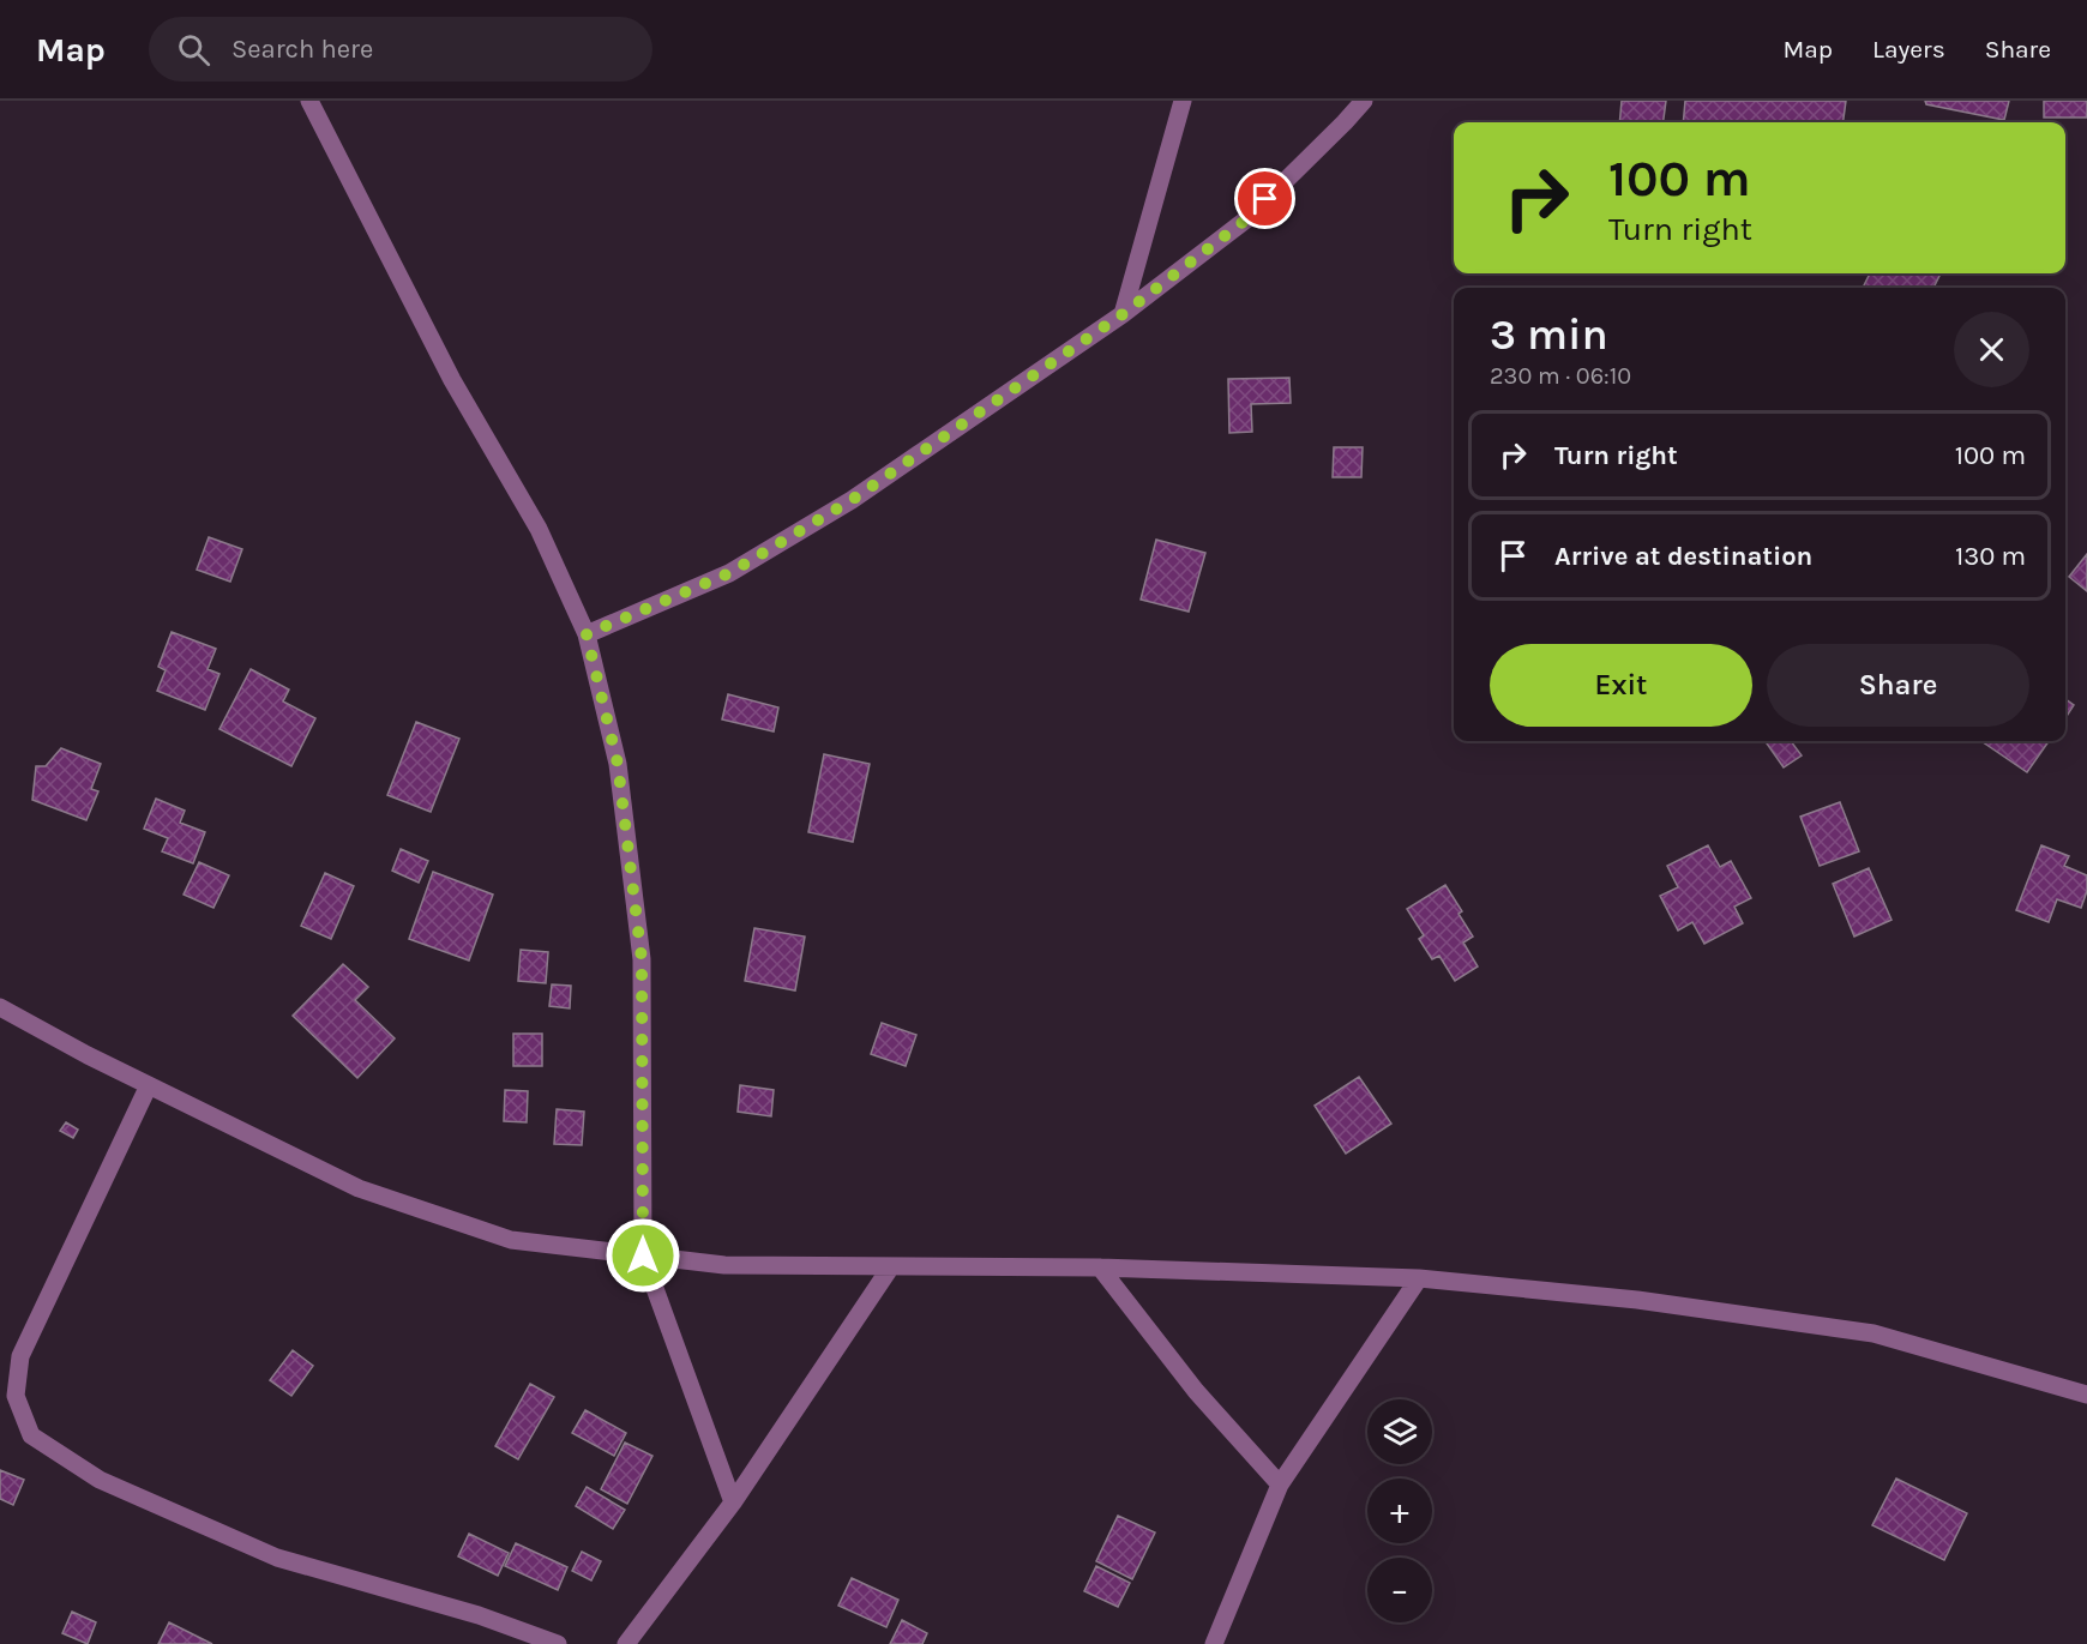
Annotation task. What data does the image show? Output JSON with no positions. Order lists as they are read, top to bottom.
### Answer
{
  "page": {
    "header": "Map",
    "search": "Search here",
    "nav": ["Map", "Layers", "Share"],
    "turn": ["100 m", "Turn right"],
    "heading": ["3 min", "230 m · 06:10"],
    "list": [
      {
        "name": "Turn right",
        "value": "100 m"
      },
      {
        "name": "Arrive at destination",
        "value": "130 m"
      }
    ],
    "buttons": ["Exit", "Share"],
    "map_buttons": ["+", "−"]
  }
}
